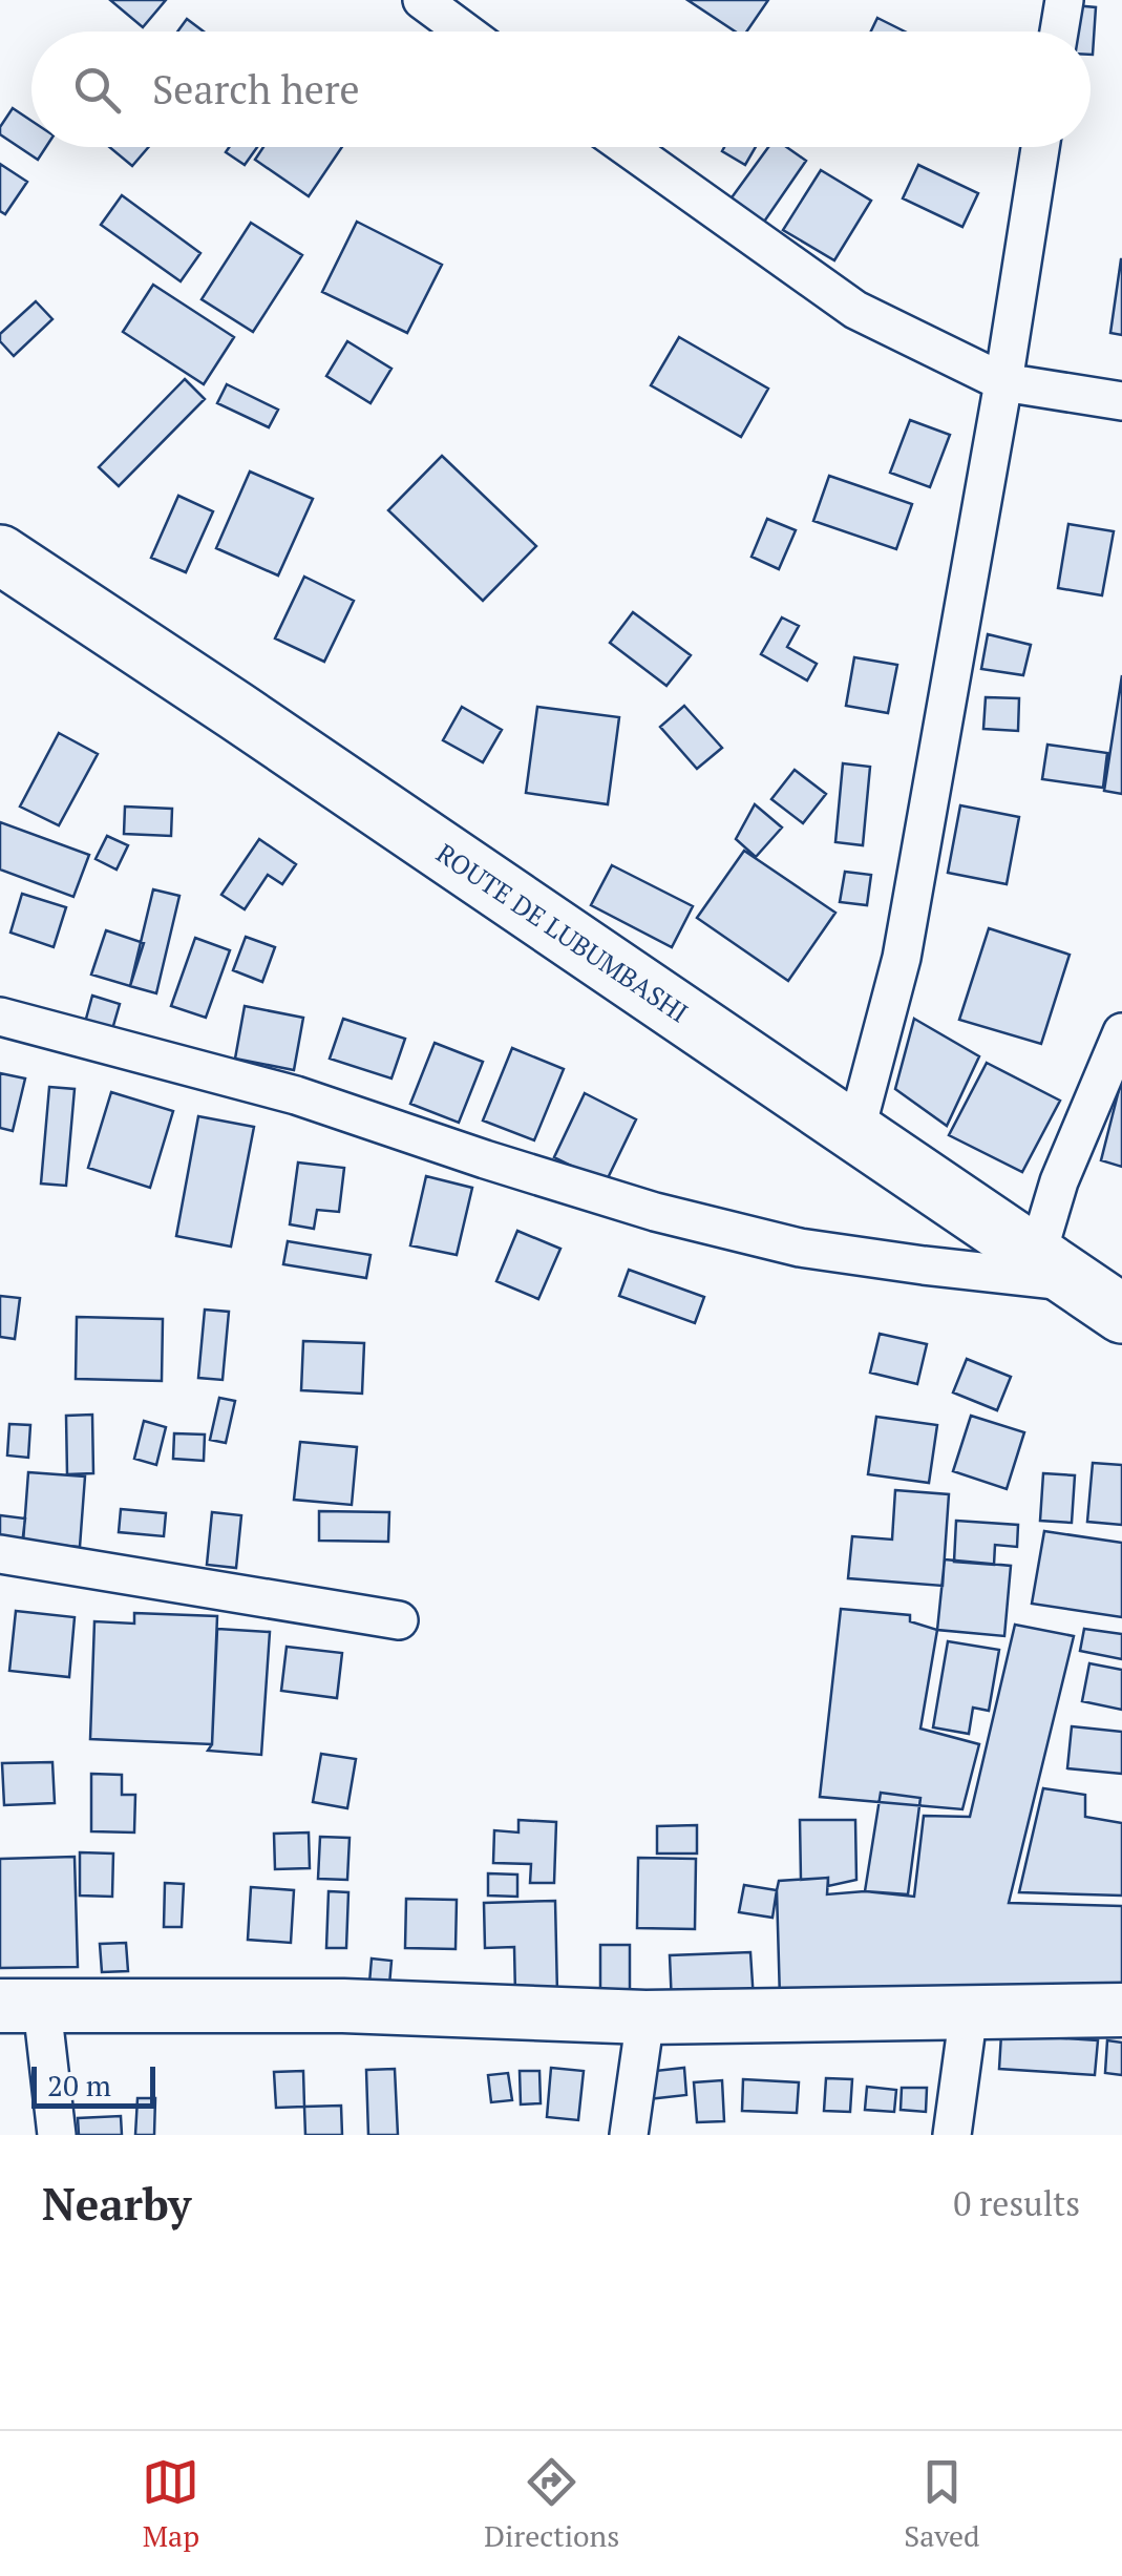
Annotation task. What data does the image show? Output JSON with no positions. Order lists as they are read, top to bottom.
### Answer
{
  "streets": {
    "highway": ["ROUTE DE LUBUMBASHI"]
  },
  "scale_bar": "20 m",
  "page": {
    "search": "Search here",
    "scale": "20 m",
    "heading": ["Nearby", "0 results"],
    "nav": ["Map", "Directions", "Saved"]
  }
}
